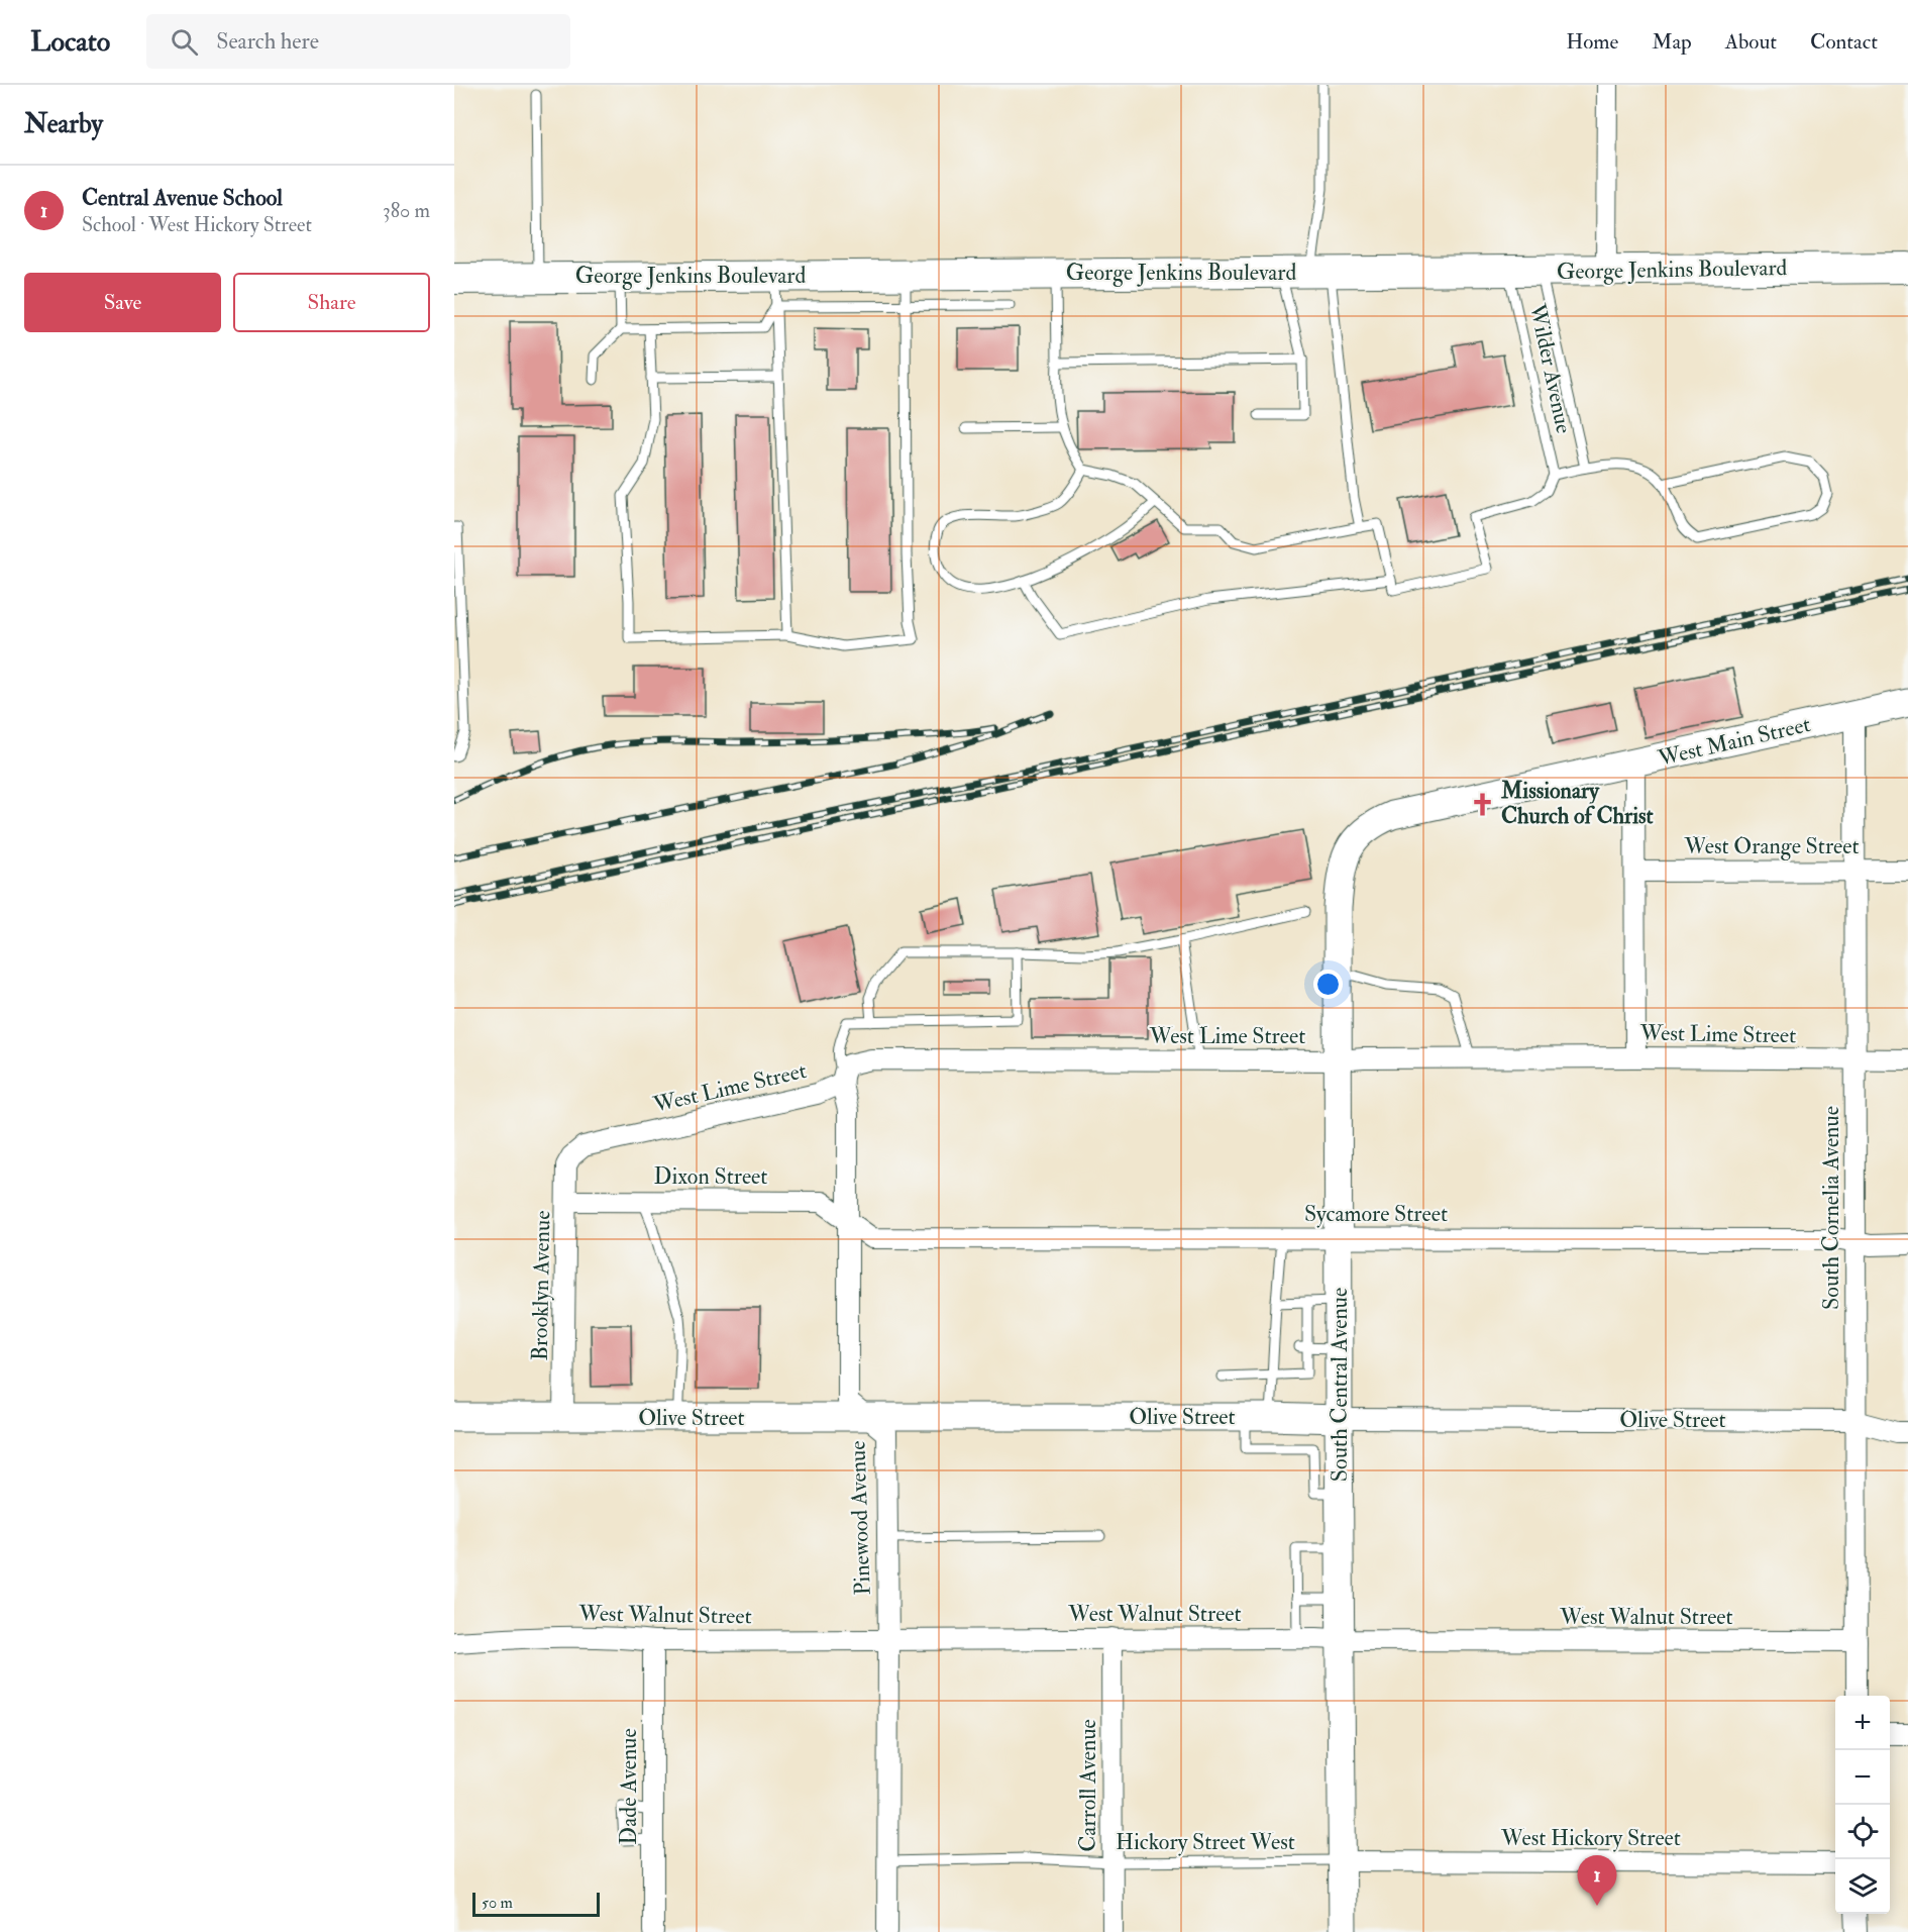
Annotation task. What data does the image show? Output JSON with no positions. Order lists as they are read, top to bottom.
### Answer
{
  "streets": {
    "main road": [
      "George Jenkins Boulevard",
      "West Main Street",
      "South Central Avenue",
      "Olive Street"
    ],
    "street": [
      "West Orange Street",
      "West Lime Street",
      "Dixon Street",
      "South Cornelia Avenue",
      "Sycamore Street",
      "Brooklyn Avenue",
      "Pinewood Avenue",
      "West Walnut Street",
      "Carroll Avenue",
      "Dade Avenue",
      "West Hickory Street"
    ],
    "lane": ["Wilder Avenue", "Hickory Street West"]
  },
  "crossings": [
    ["George Jenkins Boulevard", "Wilder Avenue"],
    ["West Main Street", "South Cornelia Avenue"],
    ["West Main Street", "South Central Avenue"],
    ["West Orange Street", "South Cornelia Avenue"],
    ["West Lime Street", "South Cornelia Avenue"],
    ["West Lime Street", "Brooklyn Avenue"],
    ["West Lime Street", "South Central Avenue"],
    ["West Lime Street", "Pinewood Avenue"],
    ["Dixon Street", "Sycamore Street"],
    ["Dixon Street", "Brooklyn Avenue"],
    ["Dixon Street", "Pinewood Avenue"],
    ["South Cornelia Avenue", "Sycamore Street"],
    ["South Cornelia Avenue", "Olive Street"],
    ["South Cornelia Avenue", "West Walnut Street"],
    ["Sycamore Street", "South Central Avenue"],
    ["Sycamore Street", "Pinewood Avenue"],
    ["Brooklyn Avenue", "Olive Street"],
    ["South Central Avenue", "Olive Street"],
    ["South Central Avenue", "West Walnut Street"],
    ["South Central Avenue", "West Hickory Street"],
    ["South Central Avenue", "Hickory Street West"],
    ["Olive Street", "Pinewood Avenue"],
    ["Pinewood Avenue", "West Walnut Street"],
    ["Pinewood Avenue", "Hickory Street West"],
    ["West Walnut Street", "Carroll Avenue"],
    ["West Walnut Street", "Dade Avenue"],
    ["Carroll Avenue", "Hickory Street West"],
    ["West Hickory Street", "Hickory Street West"]
  ],
  "places": {
    "church": ["Missionary Church of Christ"]
  },
  "scale_bar": "50 m",
  "page": {
    "header": "Locato",
    "search": "Search here",
    "nav": [
      "Home",
      "Map",
      "About",
      "Contact"
    ],
    "heading": "Nearby",
    "list": [
      {
        "mark": "1",
        "name": "Central Avenue School",
        "note": "School · West Hickory Street",
        "value": "380 m"
      }
    ],
    "buttons": ["Save", "Share"],
    "map_buttons": ["+", "−"],
    "pins": "1",
    "scale": "50 m"
  }
}
